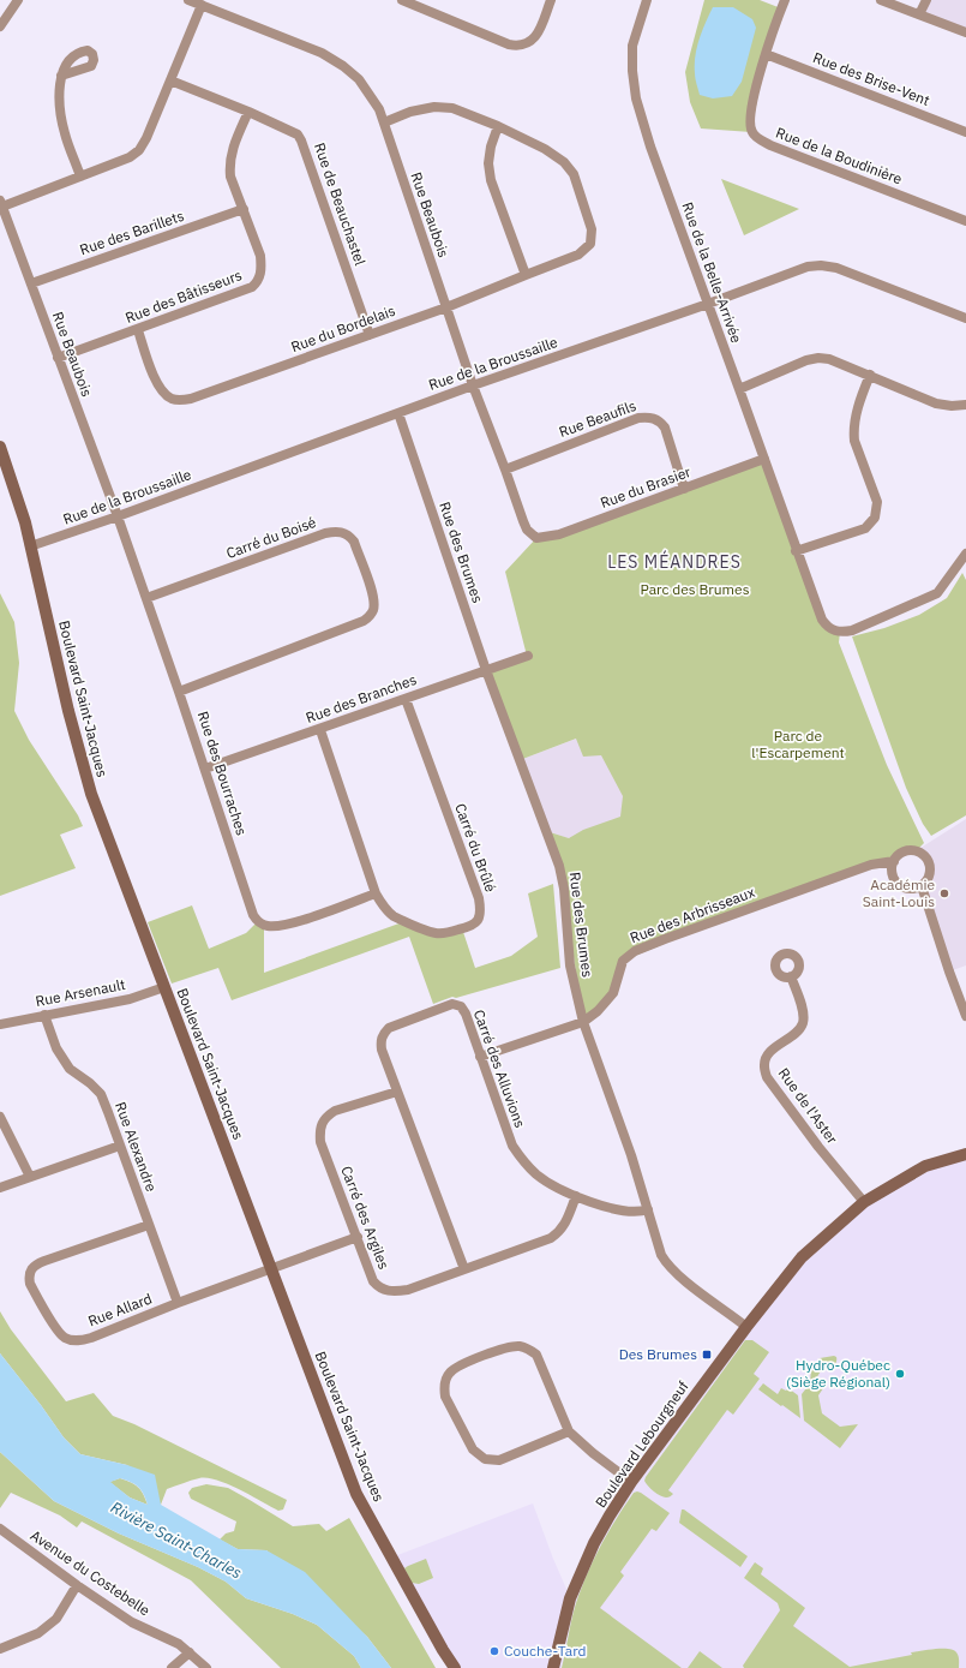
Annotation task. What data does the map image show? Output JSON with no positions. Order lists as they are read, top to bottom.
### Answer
{
  "streets": {
    "street": [
      "Rue des Brise-Vent",
      "Rue de la Boudinière",
      "Rue de Beauchastel",
      "Rue Beaubois",
      "Rue des Barillets",
      "Rue de la Belle-Arrivée",
      "Rue des Bâtisseurs",
      "Rue du Bordelais",
      "Rue de la Broussaille",
      "Rue Beaufils",
      "Rue du Brasier",
      "Carré du Boisé",
      "Rue des Brumes",
      "Boulevard Saint-Jacques",
      "Rue des Branches",
      "Rue des Bourraches",
      "Carré du Brûlé",
      "Rue des Arbrisseaux",
      "Rue Arsenault",
      "Carré des Alluvions",
      "Rue de l'Aster",
      "Rue Alexandre",
      "Carré des Argiles",
      "Rue Allard",
      "Boulevard Lebourgneuf",
      "Avenue du Costebelle"
    ]
  },
  "crossings": [
    ["Rue des Brise-Vent", "Rue de la Boudinière"],
    ["Rue de Beauchastel", "Rue des Bâtisseurs"],
    ["Rue de Beauchastel", "Rue du Bordelais"],
    ["Rue Beaubois", "Rue des Barillets"],
    ["Rue Beaubois", "Rue des Bâtisseurs"],
    ["Rue Beaubois", "Rue du Bordelais"],
    ["Rue Beaubois", "Rue de la Broussaille"],
    ["Rue Beaubois", "Rue Beaufils"],
    ["Rue Beaubois", "Rue du Brasier"],
    ["Rue Beaubois", "Rue des Bourraches"],
    ["Rue des Barillets", "Rue des Bâtisseurs"],
    ["Rue de la Belle-Arrivée", "Rue de la Broussaille"],
    ["Rue de la Belle-Arrivée", "Rue du Brasier"],
    ["Rue des Bâtisseurs", "Rue du Bordelais"],
    ["Rue de la Broussaille", "Rue des Brumes"],
    ["Rue de la Broussaille", "Boulevard Saint-Jacques"],
    ["Rue de la Broussaille", "Rue des Bourraches"],
    ["Rue Beaufils", "Rue du Brasier"],
    ["Carré du Boisé", "Rue des Bourraches"],
    ["Rue des Brumes", "Rue des Branches"],
    ["Rue des Brumes", "Rue des Arbrisseaux"],
    ["Rue des Brumes", "Carré des Alluvions"],
    ["Rue des Brumes", "Boulevard Lebourgneuf"],
    ["Boulevard Saint-Jacques", "Rue Arsenault"],
    ["Boulevard Saint-Jacques", "Rue Allard"],
    ["Rue des Branches", "Rue des Bourraches"],
    ["Rue des Branches", "Carré du Brûlé"],
    ["Rue des Bourraches", "Carré du Brûlé"],
    ["Rue des Arbrisseaux", "Carré des Alluvions"],
    ["Rue Arsenault", "Rue Alexandre"],
    ["Carré des Alluvions", "Carré des Argiles"],
    ["Rue de l'Aster", "Boulevard Lebourgneuf"],
    ["Rue Alexandre", "Rue Allard"],
    ["Carré des Argiles", "Rue Allard"]
  ],
  "districts": ["LES MÉANDRES"],
  "water": ["Rivière Saint-Charles"],
  "parks": ["Parc des Brumes", "Parc de l'Escarpement"],
  "places": {
    "other": ["Académie Saint-Louis", "Hydro-Québec (Siège Régional)", "Couche-Tard"],
    "transit": ["Des Brumes"]
  }
}
